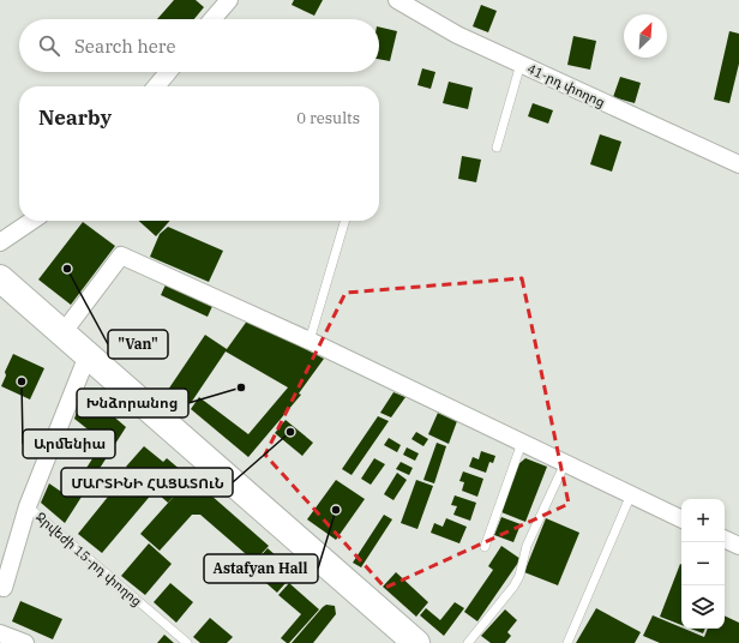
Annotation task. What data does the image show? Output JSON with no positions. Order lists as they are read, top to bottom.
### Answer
{
  "streets": {
    "street": ["41-րդ փողոց", "Ջրվեժի 15-րդ փողոց"]
  },
  "places": [
    "\"Van\"",
    "Արմենիա",
    "Խնձորանոց",
    "ՄԱՐՏԻՆԻ ՀԱՑԱՏՈւՆ",
    "Astafyan Hall"
  ],
  "north": "top right",
  "page": {
    "search": "Search here",
    "heading": ["Nearby", "0 results"],
    "map_buttons": ["+", "−"]
  }
}
